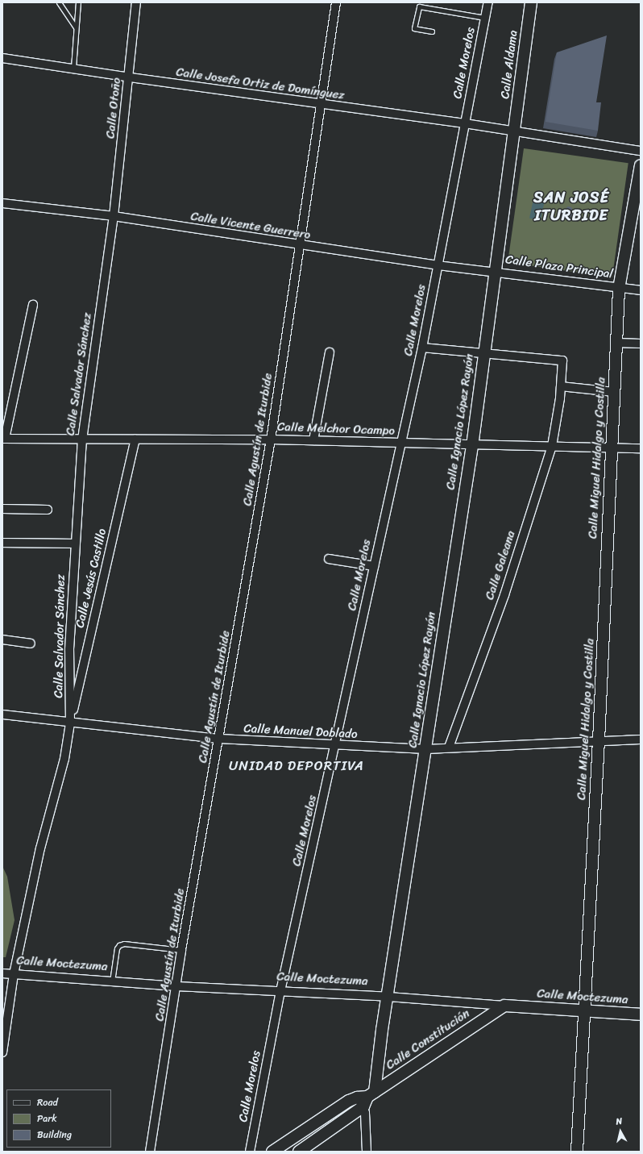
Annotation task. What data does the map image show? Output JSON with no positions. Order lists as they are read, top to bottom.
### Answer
{
  "streets": {
    "street": [
      "Calle Morelos",
      "Calle Aldama",
      "Calle Josefa Ortiz de Domínguez",
      "Calle Otoño",
      "Calle Vicente Guerrero",
      "Calle Plaza Principal",
      "Calle Salvador Sánchez",
      "Calle Ignacio López Rayón",
      "Calle Melchor Ocampo",
      "Calle Agustín de Iturbide",
      "Calle Miguel Hidalgo y Costilla",
      "Calle Galeana",
      "Calle Jesús Castillo",
      "Calle Manuel Doblado",
      "Calle Moctezuma",
      "Calle Constitución"
    ]
  },
  "crossings": [
    ["Calle Morelos", "Calle Josefa Ortiz de Domínguez"],
    ["Calle Morelos", "Calle Vicente Guerrero"],
    ["Calle Morelos", "Calle Melchor Ocampo"],
    ["Calle Morelos", "Calle Manuel Doblado"],
    ["Calle Morelos", "Calle Moctezuma"],
    ["Calle Aldama", "Calle Josefa Ortiz de Domínguez"],
    ["Calle Aldama", "Calle Plaza Principal"],
    ["Calle Josefa Ortiz de Domínguez", "Calle Otoño"],
    ["Calle Josefa Ortiz de Domínguez", "Calle Plaza Principal"],
    ["Calle Josefa Ortiz de Domínguez", "Calle Agustín de Iturbide"],
    ["Calle Otoño", "Calle Vicente Guerrero"],
    ["Calle Otoño", "Calle Salvador Sánchez"],
    ["Calle Vicente Guerrero", "Calle Plaza Principal"],
    ["Calle Vicente Guerrero", "Calle Salvador Sánchez"],
    ["Calle Vicente Guerrero", "Calle Ignacio López Rayón"],
    ["Calle Vicente Guerrero", "Calle Agustín de Iturbide"],
    ["Calle Plaza Principal", "Calle Ignacio López Rayón"],
    ["Calle Plaza Principal", "Calle Miguel Hidalgo y Costilla"],
    ["Calle Salvador Sánchez", "Calle Melchor Ocampo"],
    ["Calle Salvador Sánchez", "Calle Jesús Castillo"],
    ["Calle Salvador Sánchez", "Calle Manuel Doblado"],
    ["Calle Salvador Sánchez", "Calle Moctezuma"],
    ["Calle Ignacio López Rayón", "Calle Melchor Ocampo"],
    ["Calle Ignacio López Rayón", "Calle Galeana"],
    ["Calle Ignacio López Rayón", "Calle Manuel Doblado"],
    ["Calle Ignacio López Rayón", "Calle Moctezuma"],
    ["Calle Ignacio López Rayón", "Calle Constitución"],
    ["Calle Melchor Ocampo", "Calle Agustín de Iturbide"],
    ["Calle Melchor Ocampo", "Calle Miguel Hidalgo y Costilla"],
    ["Calle Melchor Ocampo", "Calle Galeana"],
    ["Calle Melchor Ocampo", "Calle Jesús Castillo"],
    ["Calle Agustín de Iturbide", "Calle Manuel Doblado"],
    ["Calle Agustín de Iturbide", "Calle Moctezuma"],
    ["Calle Miguel Hidalgo y Costilla", "Calle Manuel Doblado"],
    ["Calle Miguel Hidalgo y Costilla", "Calle Moctezuma"],
    ["Calle Galeana", "Calle Manuel Doblado"],
    ["Calle Jesús Castillo", "Calle Manuel Doblado"],
    ["Calle Moctezuma", "Calle Constitución"]
  ],
  "districts": ["SAN JOSÉ ITURBIDE", "UNIDAD DEPORTIVA"],
  "legend": ["Road", "Park", "Building"],
  "north": "top"
}
